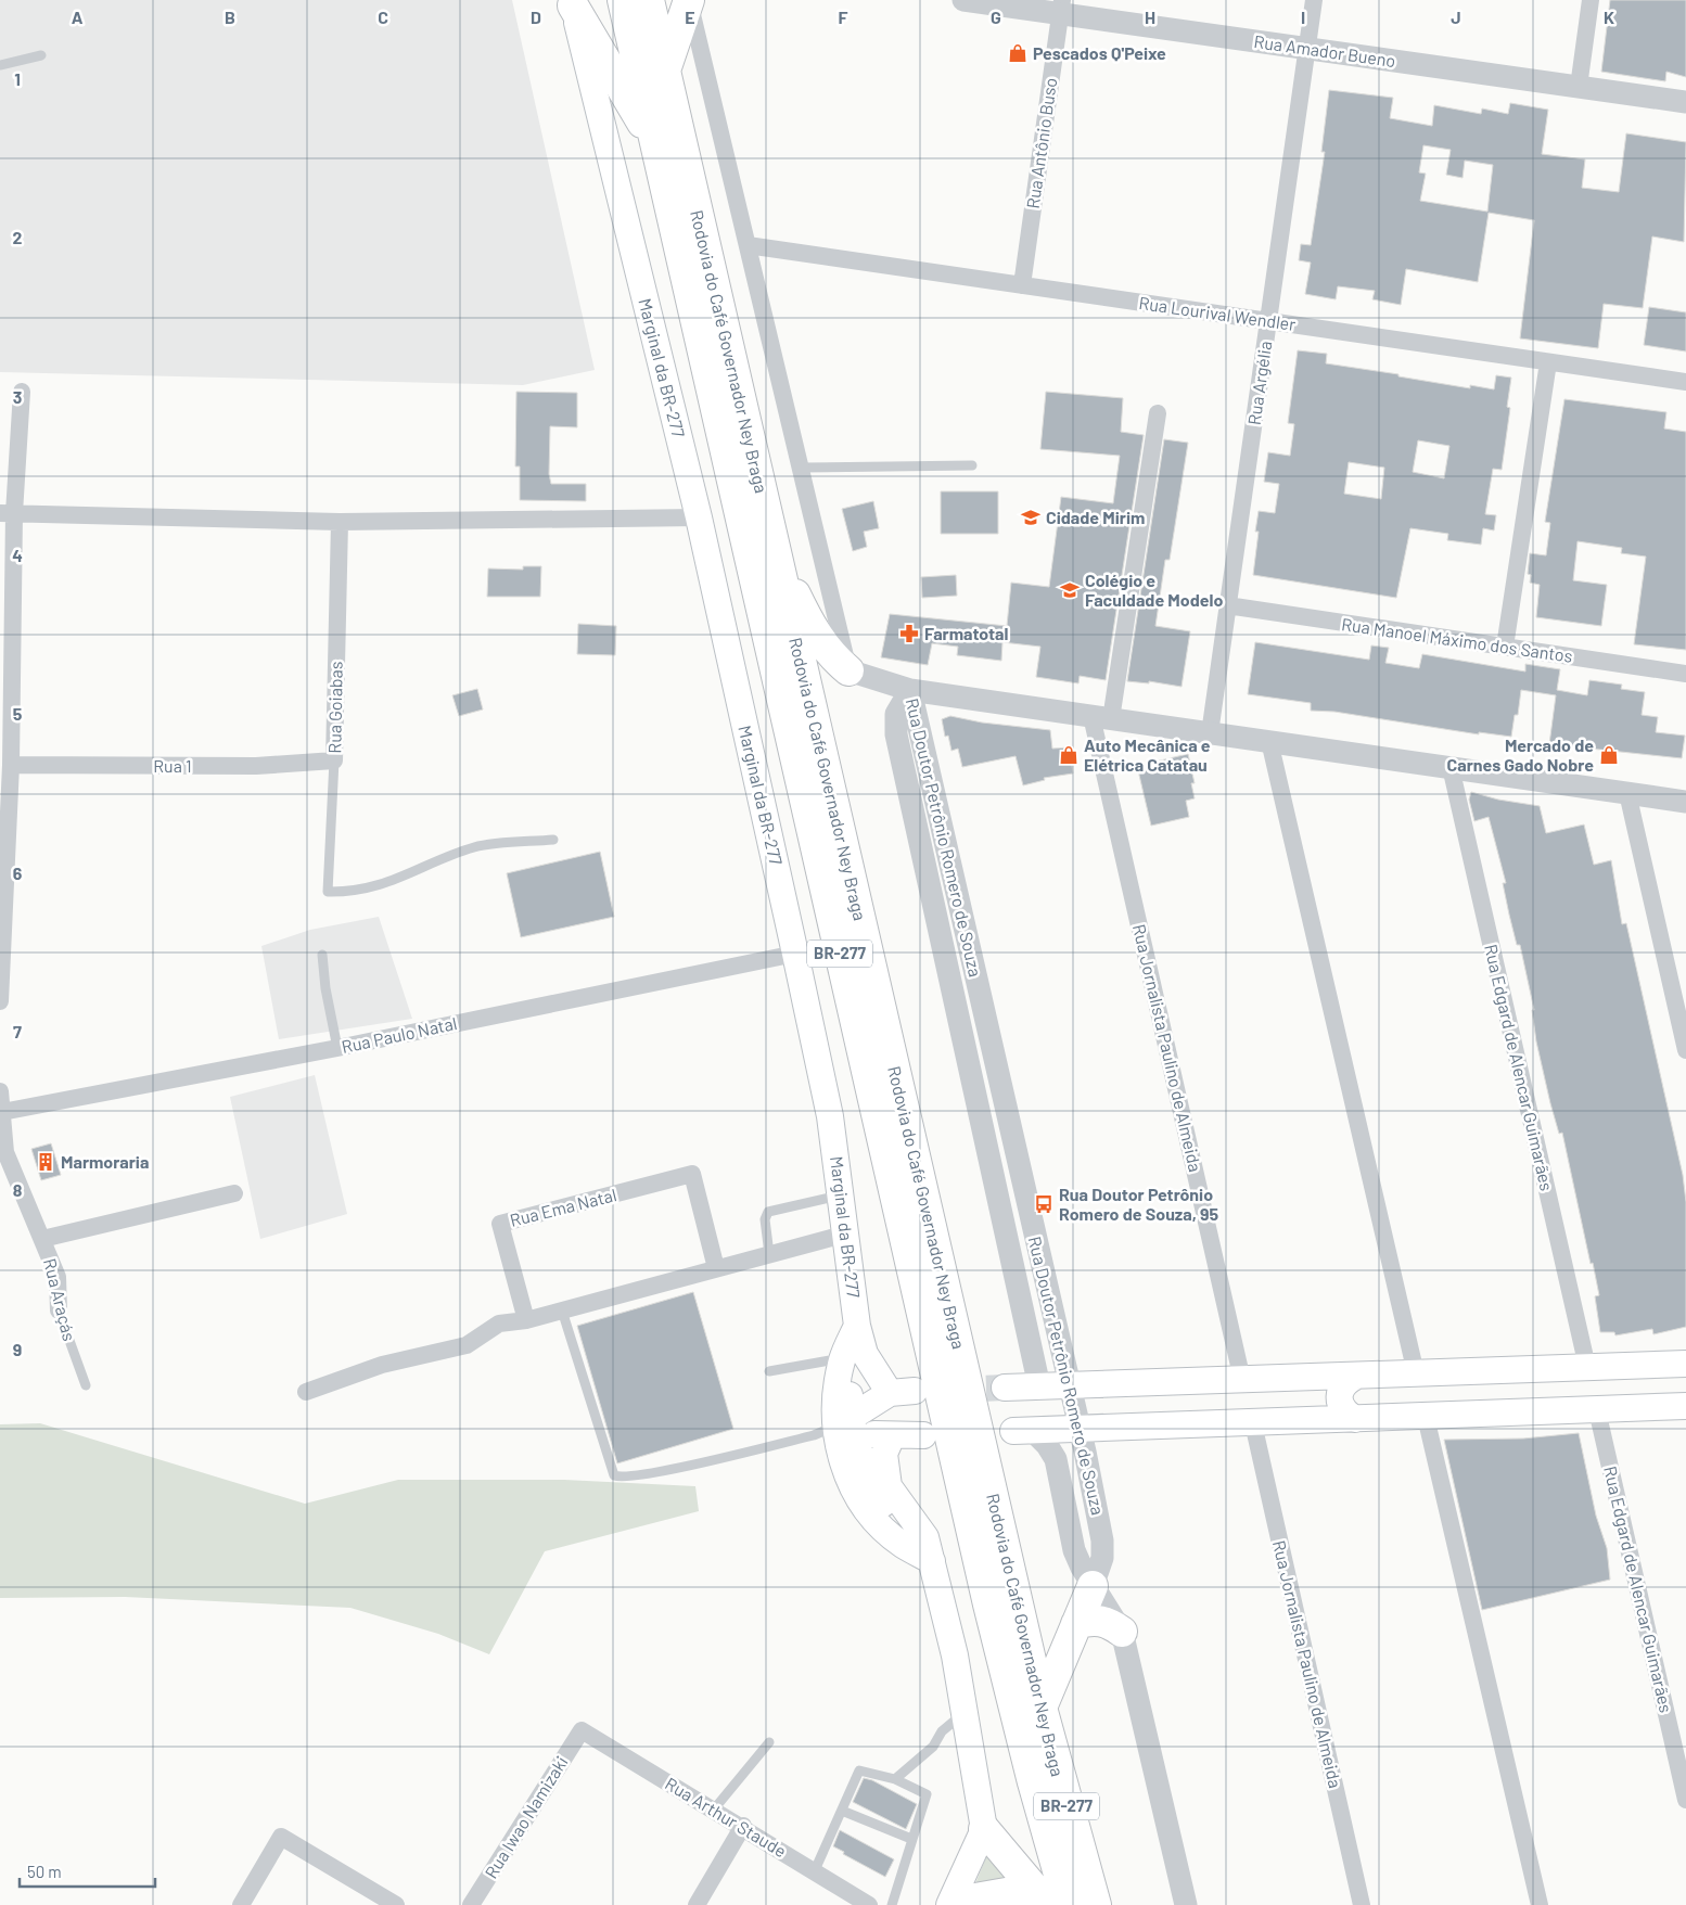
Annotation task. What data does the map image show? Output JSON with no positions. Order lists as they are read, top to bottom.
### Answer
{
  "streets": {
    "highway": ["Rodovia do Café Governador Ney Braga", "BR-277"],
    "main road": ["Marginal da BR-277"],
    "street": [
      "Rua Amador Bueno",
      "Rua Antônio Buso",
      "Rua Lourival Wendler",
      "Rua Argélia",
      "Rua Manoel Máximo dos Santos",
      "Rua Goiabas",
      "Rua 1",
      "Rua Doutor Petrônio Romero de Souza",
      "Rua Paulo Natal",
      "Rua Jornalista Paulino de Almeida",
      "Rua Edgard de Alencar Guimarães",
      "Rua Ema Natal",
      "Rua Araçás",
      "Rua Iwao Namizaki",
      "Rua Arthur Staude"
    ]
  },
  "crossings": [
    ["Rua Amador Bueno", "Rua Antônio Buso"],
    ["Rua Amador Bueno", "Rua Argélia"],
    ["Rua Antônio Buso", "Rua Lourival Wendler"],
    ["Rua Lourival Wendler", "Rua Argélia"],
    ["Marginal da BR-277", "BR-277"],
    ["Marginal da BR-277", "Rua Paulo Natal"],
    ["Rua Argélia", "Rua Manoel Máximo dos Santos"],
    ["Rua Goiabas", "Rua 1"],
    ["Rua Paulo Natal", "Rua Araçás"],
    ["Rua Iwao Namizaki", "Rua Arthur Staude"]
  ],
  "places": {
    "shop": ["Pescados Q'Peixe", "Auto Mecânica e Elétrica Catatau", "Mercado de Carnes Gado Nobre"],
    "school or university": ["Cidade Mirim", "Colégio e Faculdade Modelo"],
    "pharmacy": ["Farmatotal"],
    "building": ["Marmoraria"],
    "bus stop": ["Rua Doutor Petrônio Romero de Souza, 95"]
  },
  "scale_bar": "50 m",
  "grid": {
    "columns": [
      "A",
      "B",
      "C",
      "D",
      "E",
      "F",
      "G",
      "H",
      "I",
      "J",
      "K"
    ],
    "rows": [
      "1",
      "2",
      "3",
      "4",
      "5",
      "6",
      "7",
      "8",
      "9"
    ]
  }
}
